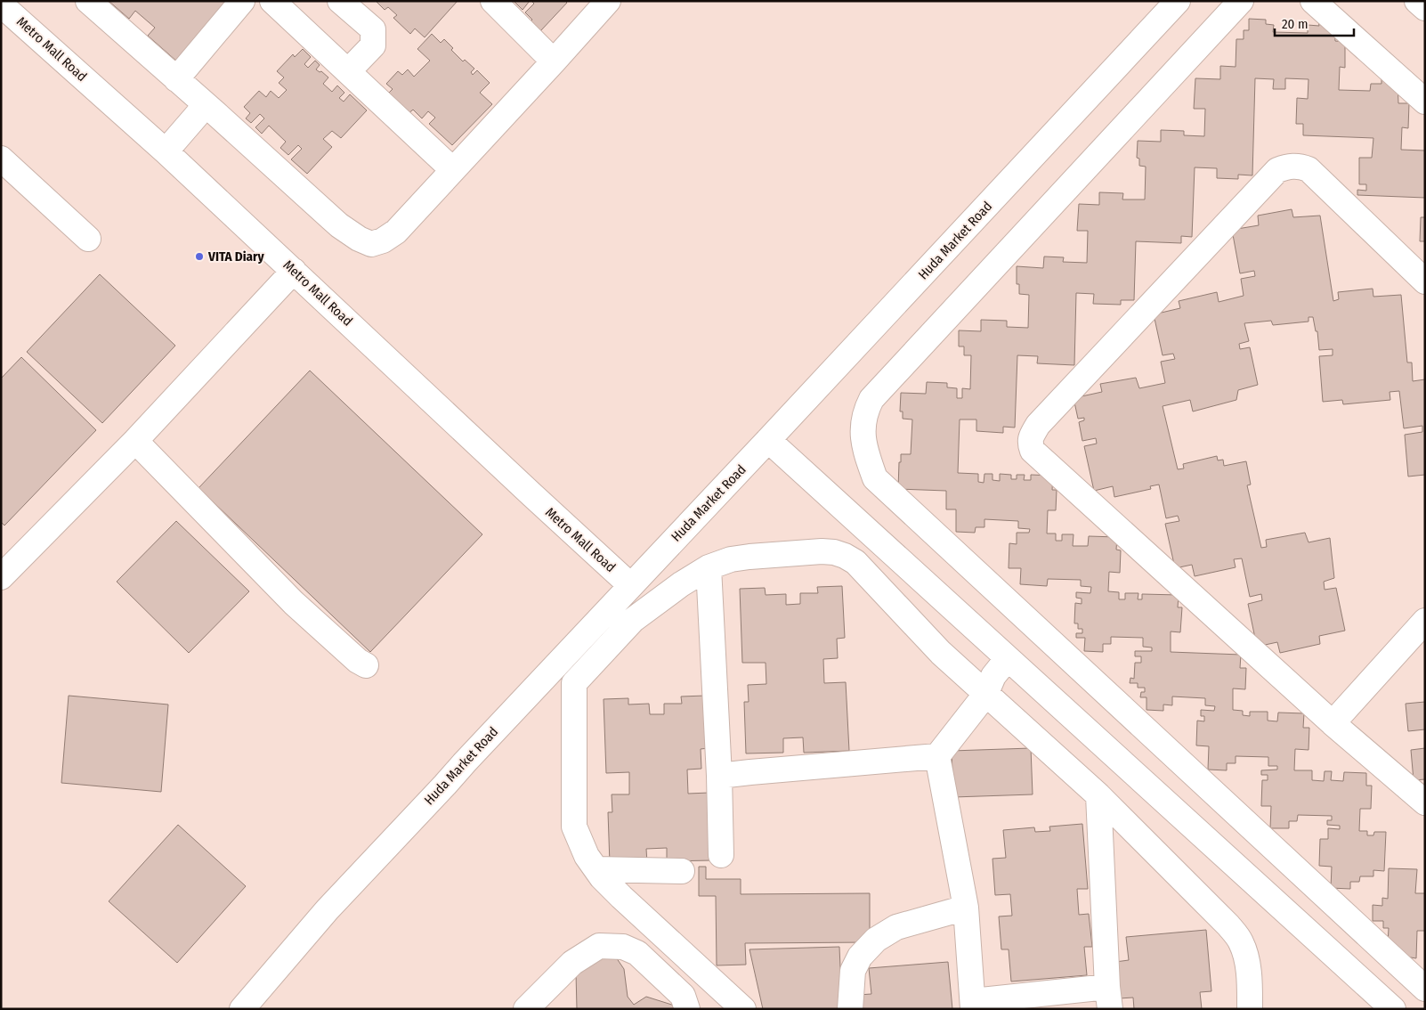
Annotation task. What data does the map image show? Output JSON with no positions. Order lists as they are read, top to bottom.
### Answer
{
  "streets": {
    "street": ["Metro Mall Road", "Huda Market Road"]
  },
  "crossings": [
    ["Metro Mall Road", "Huda Market Road"]
  ],
  "places": ["VITA Diary"],
  "scale_bar": "20 m"
}
